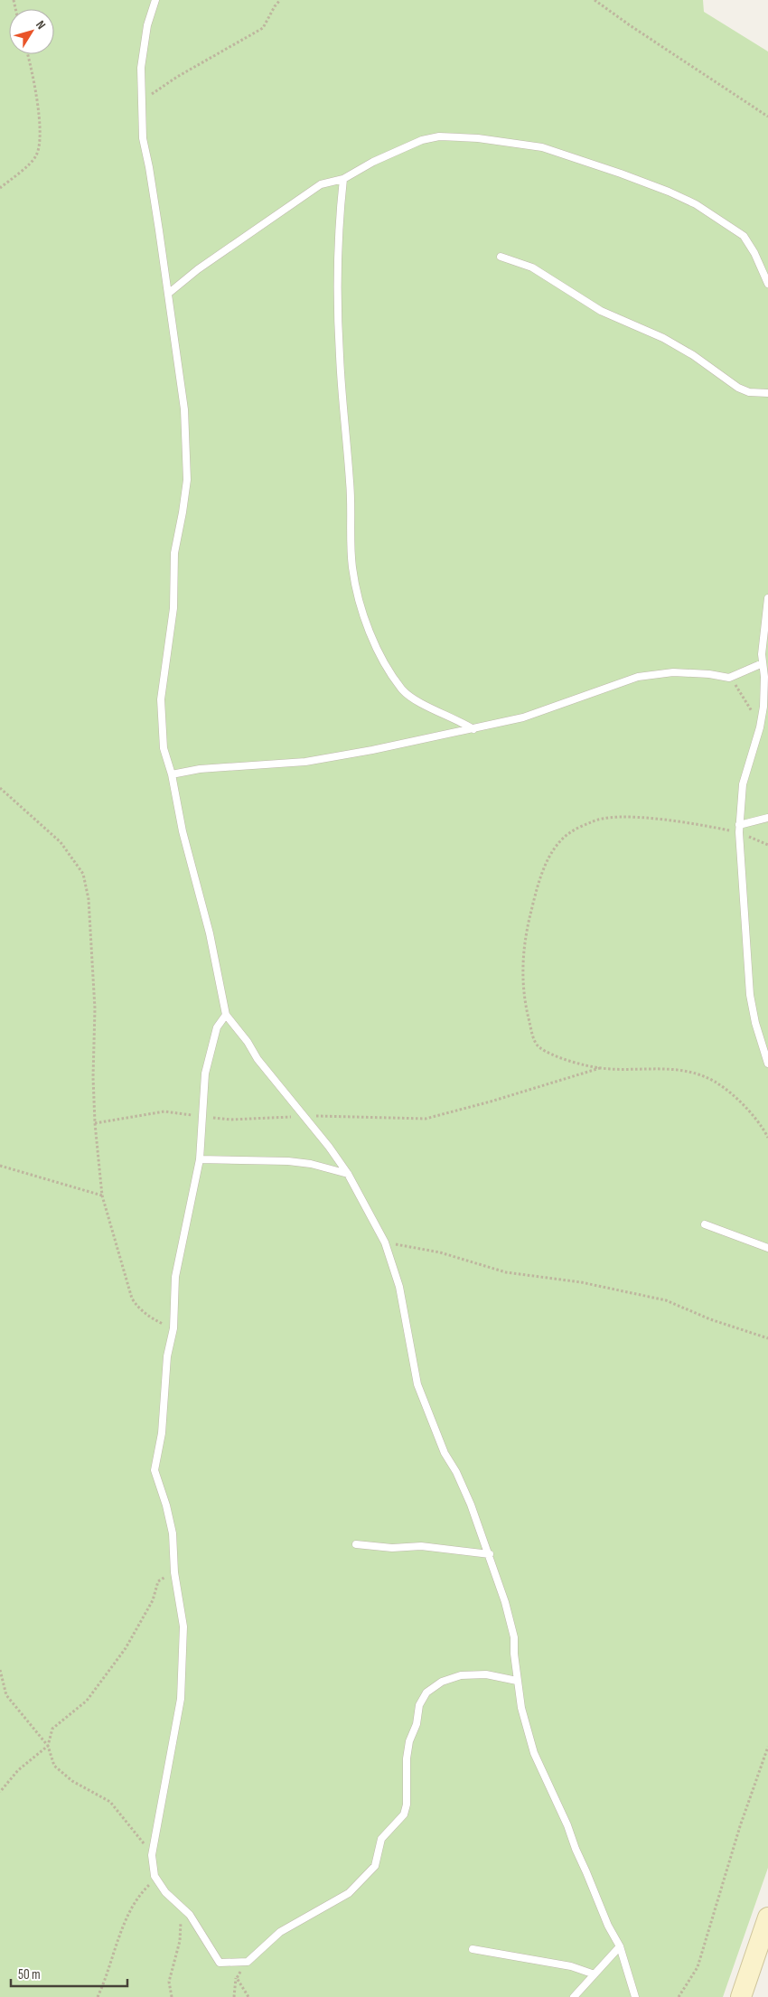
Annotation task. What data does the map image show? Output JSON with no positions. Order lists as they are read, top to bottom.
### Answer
{
  "scale_bar": "50 m",
  "north": "top right"
}
